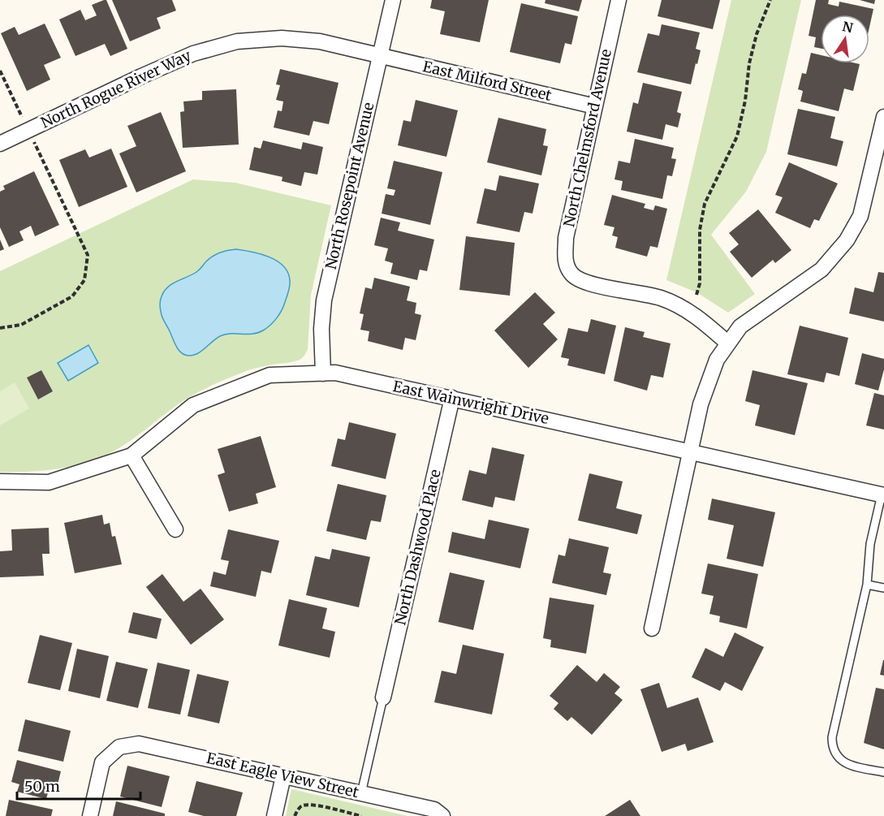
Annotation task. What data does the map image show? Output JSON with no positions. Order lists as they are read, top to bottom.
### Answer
{
  "streets": {
    "street": [
      "East Milford Street",
      "North Rogue River Way",
      "North Chelmsford Avenue",
      "North Rosepoint Avenue",
      "East Wainwright Drive",
      "North Dashwood Place",
      "East Eagle View Street"
    ]
  },
  "crossings": [
    ["East Milford Street", "North Rogue River Way"],
    ["East Milford Street", "North Chelmsford Avenue"],
    ["East Milford Street", "North Rosepoint Avenue"],
    ["North Rogue River Way", "North Rosepoint Avenue"],
    ["North Rosepoint Avenue", "East Wainwright Drive"],
    ["East Wainwright Drive", "North Dashwood Place"]
  ],
  "scale_bar": "50 m",
  "north": "top"
}
